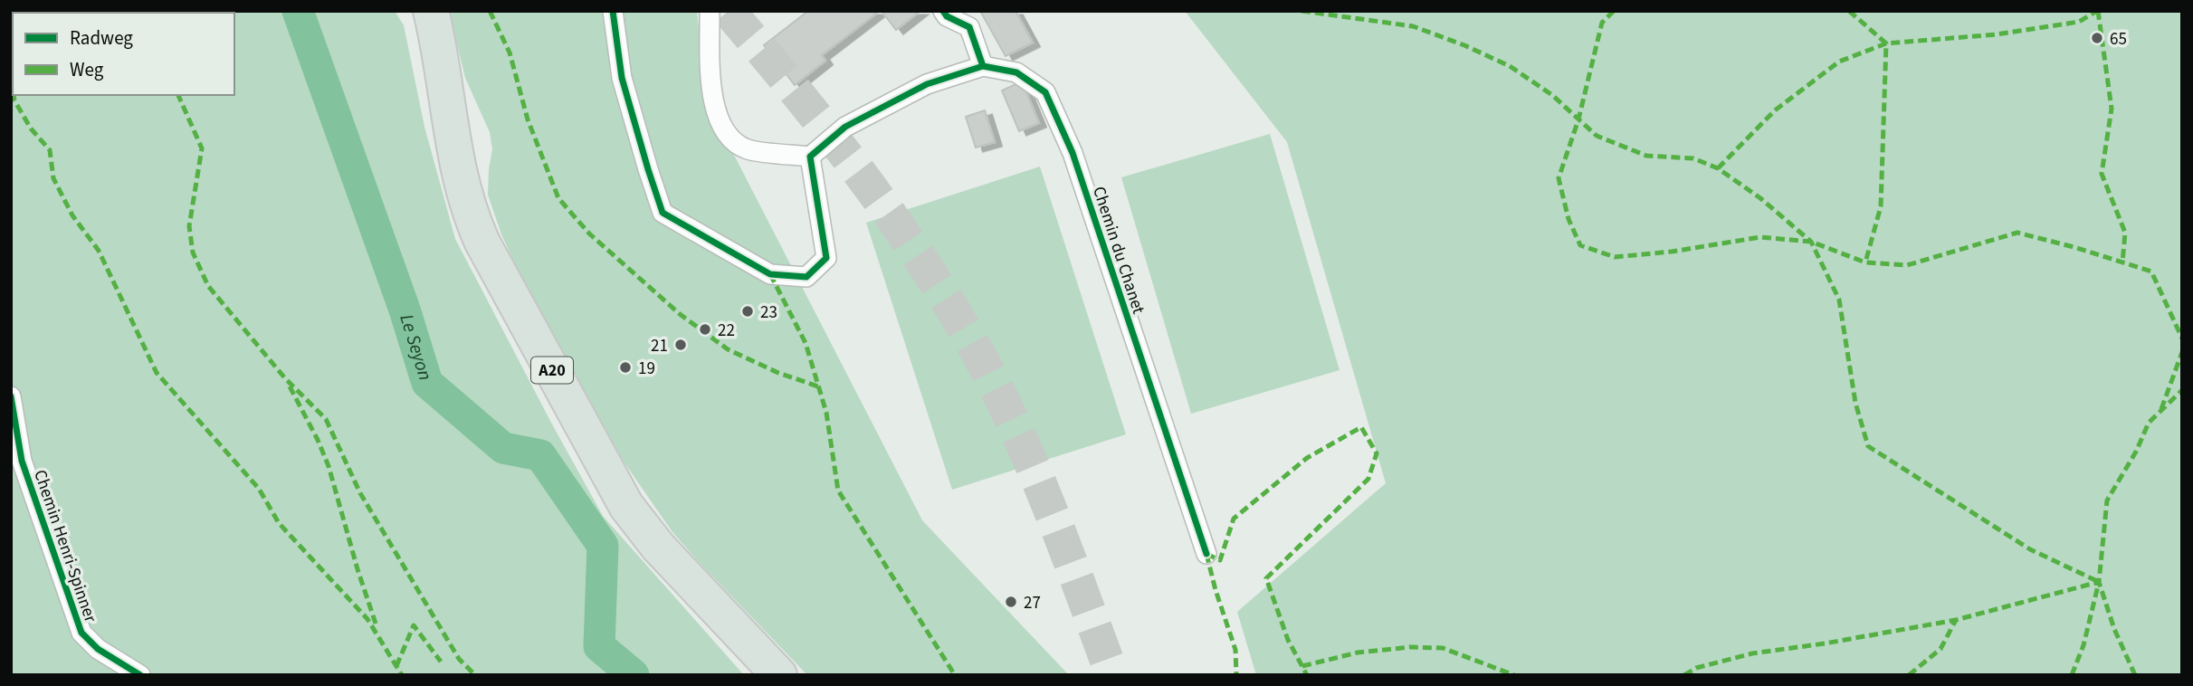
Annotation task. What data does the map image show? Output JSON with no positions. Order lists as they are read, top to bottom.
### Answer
{
  "streets": {
    "highway": ["A20"],
    "street": ["Chemin du Chanet", "Chemin Henri-Spinner"]
  },
  "water": ["Le Seyon"],
  "places": [
    "65",
    "23",
    "22",
    "21",
    "19",
    "27"
  ],
  "legend": ["Radweg", "Weg"]
}
